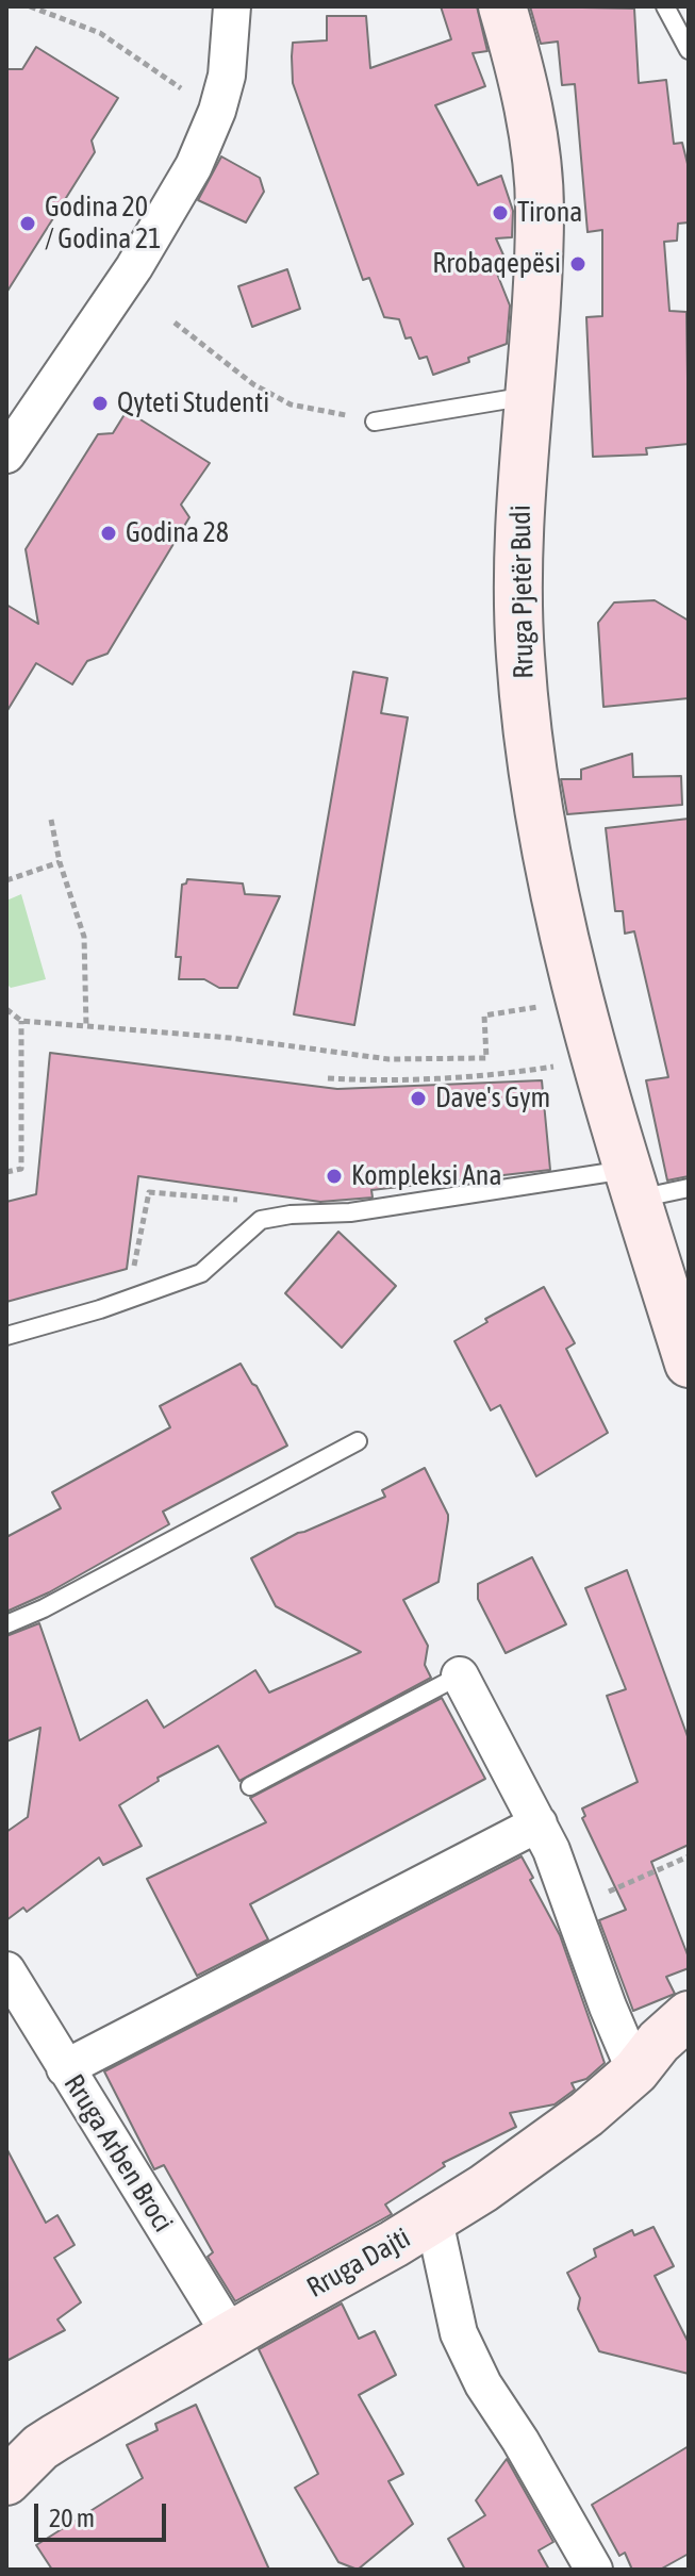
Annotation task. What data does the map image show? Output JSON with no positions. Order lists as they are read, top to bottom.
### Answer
{
  "streets": {
    "street": ["Rruga Pjetër Budi", "Rruga Arben Broci", "Rruga Dajti"]
  },
  "crossings": [
    ["Rruga Arben Broci", "Rruga Dajti"]
  ],
  "places": [
    "Tirona",
    "Godina 20 / Godina 21",
    "Rrobaqepësi",
    "Qyteti Studenti",
    "Godina 28",
    "Dave's Gym",
    "Kompleksi Ana"
  ],
  "scale_bar": "20 m"
}
